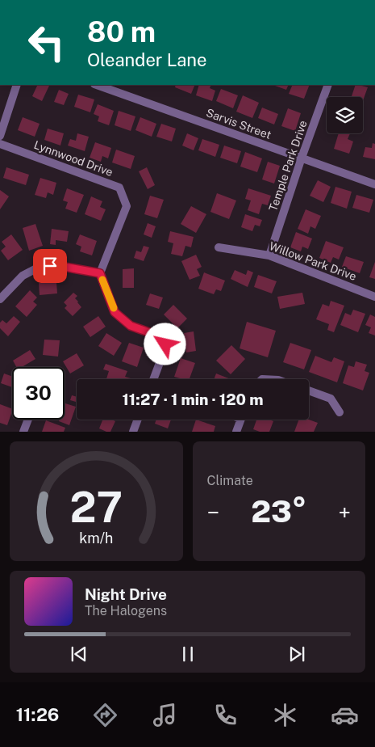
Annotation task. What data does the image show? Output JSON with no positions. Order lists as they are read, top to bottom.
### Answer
{
  "streets": {
    "street": [
      "Sarvis Street",
      "Lynnwood Drive",
      "Temple Park Drive",
      "Willow Park Drive"
    ]
  },
  "crossings": [
    ["Sarvis Street", "Temple Park Drive"],
    ["Temple Park Drive", "Willow Park Drive"]
  ],
  "page": {
    "turn": ["80 m", "Oleander Lane"],
    "limit": "30",
    "trip": "11:27 · 1 min · 120 m",
    "tile": "Climate",
    "heat": ["−", "23°", "+"],
    "song": ["Night Drive", "The Halogens"],
    "tabs": "11:26",
    "gauge": ["27", "km/h"]
  }
}
